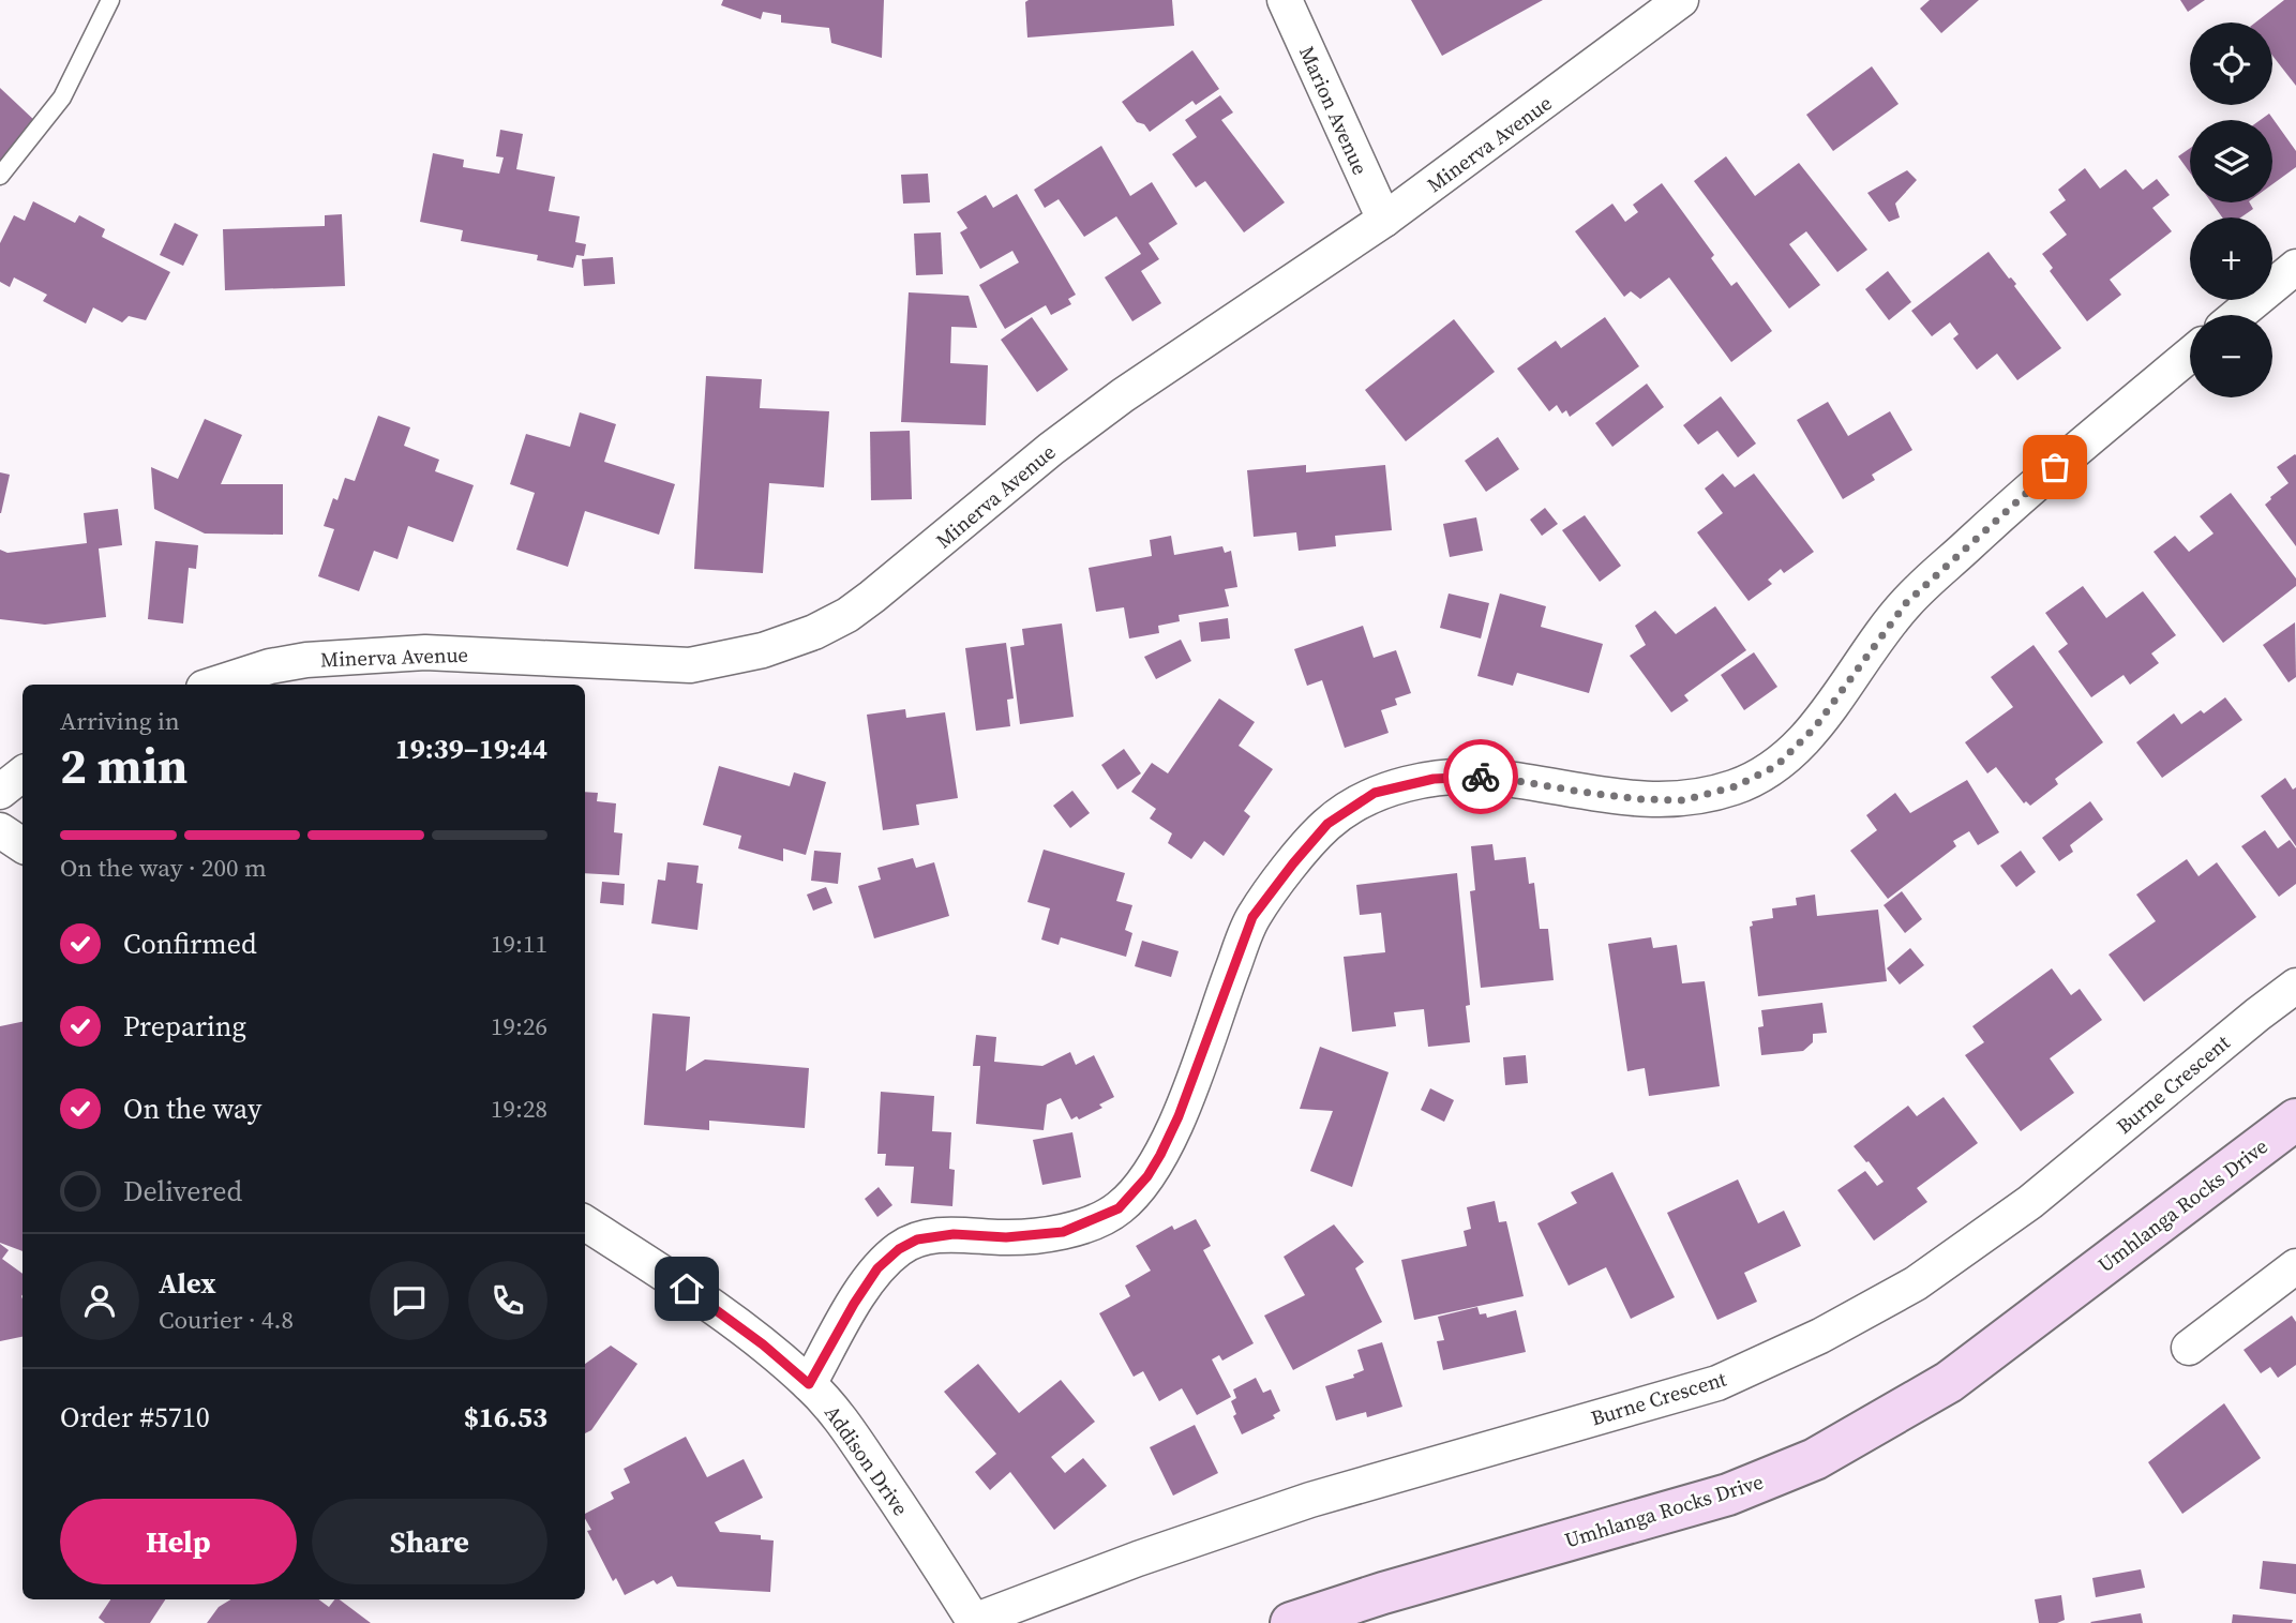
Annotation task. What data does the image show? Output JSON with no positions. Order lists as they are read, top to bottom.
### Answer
{
  "streets": {
    "main road": ["Umhlanga Rocks Drive"],
    "street": [
      "Marion Avenue",
      "Minerva Avenue",
      "Burne Crescent",
      "Addison Drive"
    ]
  },
  "crossings": [
    ["Marion Avenue", "Minerva Avenue"],
    ["Burne Crescent", "Addison Drive"]
  ],
  "page": {
    "map_buttons": ["+", "−"],
    "heading": ["2 min", "Arriving in", "19:39–19:44"],
    "panel": [
      "Alex",
      "Courier · 4.8",
      "Order #5710",
      "$16.53"
    ],
    "bar": "On the way · 200 m",
    "list": [
      ["Confirmed", "19:11"],
      ["Preparing", "19:26"],
      ["On the way", "19:28"],
      "Delivered"
    ],
    "buttons": ["Help", "Share"]
  }
}
